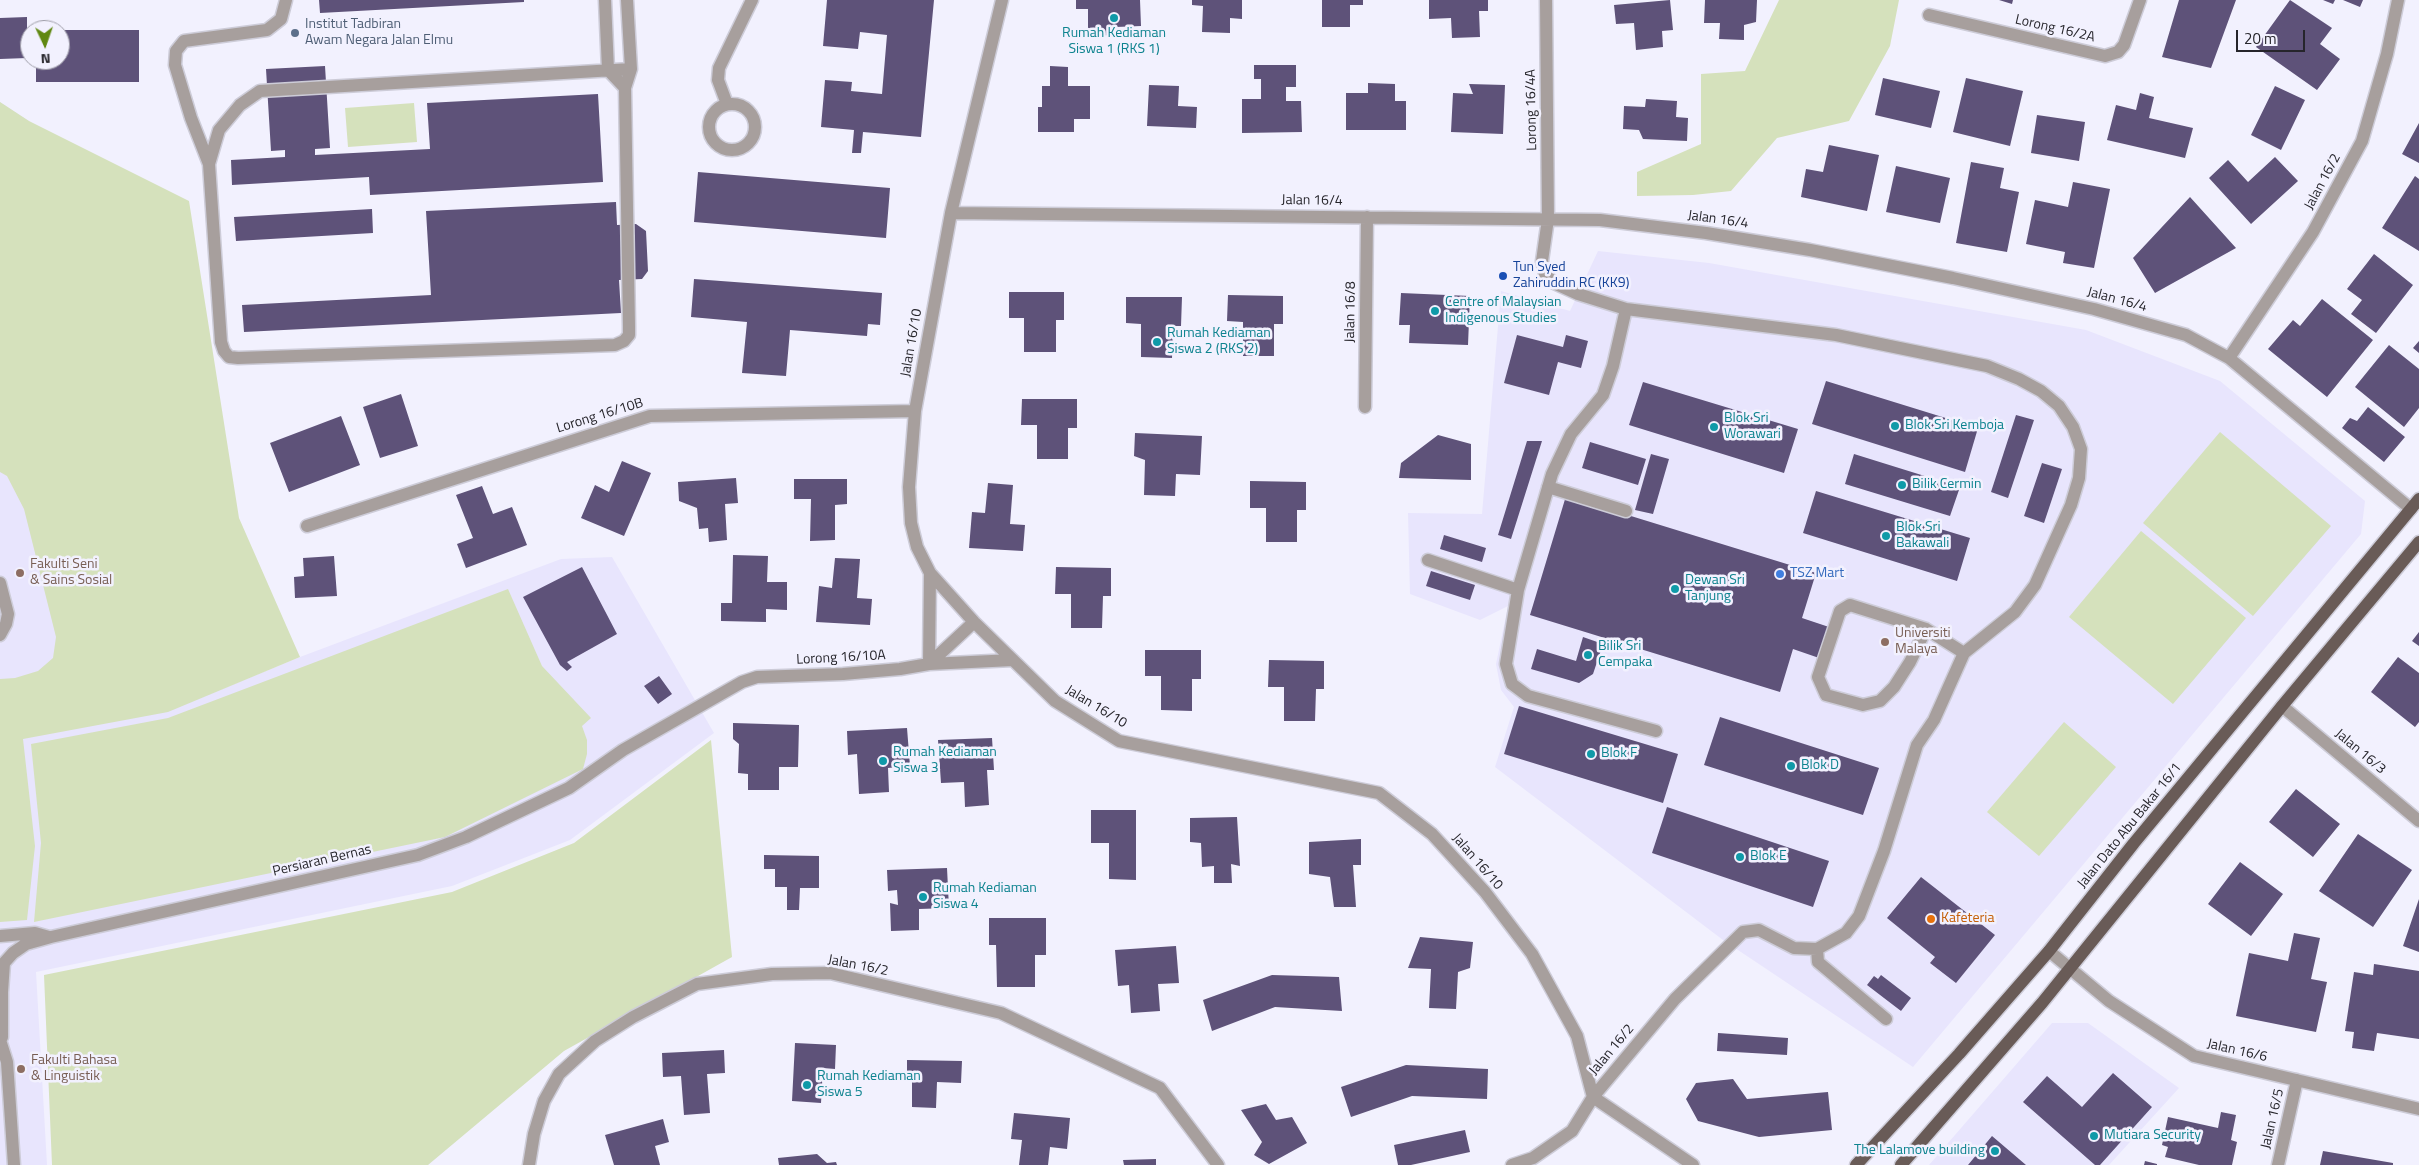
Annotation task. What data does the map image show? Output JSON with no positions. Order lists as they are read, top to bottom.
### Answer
{
  "streets": {
    "main road": ["Jalan Dato Abu Bakar 16/1"],
    "street": [
      "Lorong 16/2A",
      "Lorong 16/4A",
      "Jalan 16/2",
      "Jalan 16/4",
      "Jalan 16/8",
      "Jalan 16/10",
      "Lorong 16/10B",
      "Lorong 16/10A",
      "Jalan 16/3",
      "Persiaran Bernas",
      "Jalan 16/6",
      "Jalan 16/5"
    ]
  },
  "crossings": [
    ["Lorong 16/4A", "Jalan 16/4"],
    ["Jalan 16/2", "Jalan 16/4"],
    ["Jalan 16/2", "Jalan 16/10"],
    ["Jalan 16/4", "Jalan 16/8"],
    ["Jalan 16/4", "Jalan 16/10"],
    ["Jalan 16/4", "Jalan Dato Abu Bakar 16/1"],
    ["Jalan 16/10", "Lorong 16/10B"],
    ["Jalan 16/10", "Lorong 16/10A"],
    ["Lorong 16/10A", "Persiaran Bernas"],
    ["Jalan Dato Abu Bakar 16/1", "Jalan 16/6"],
    ["Jalan 16/6", "Jalan 16/5"]
  ],
  "places": [
    "Rumah Kediaman Siswa 1 (RKS 1)",
    "Institut Tadbiran Awam Negara Jalan Elmu",
    "Tun Syed Zahiruddin RC (KK9)",
    "Centre of Malaysian Indigenous Studies",
    "Rumah Kediaman Siswa 2 (RKS 2)",
    "Blok Sri Kemboja",
    "Blok Sri Worawari",
    "Bilik Cermin",
    "Blok Sri Bakawali",
    "Fakulti Seni & Sains Sosial",
    "TSZ Mart",
    "Dewan Sri Tanjung",
    "Universiti Malaya",
    "Bilik Sri Cempaka",
    "Blok F",
    "Rumah Kediaman Siswa 3",
    "Blok D",
    "Blok E",
    "Rumah Kediaman Siswa 4",
    "Kafeteria",
    "Fakulti Bahasa & Linguistik",
    "Rumah Kediaman Siswa 5",
    "Mutiara Security",
    "The Lalamove building"
  ],
  "scale_bar": "20 m",
  "north": "bottom"
}
